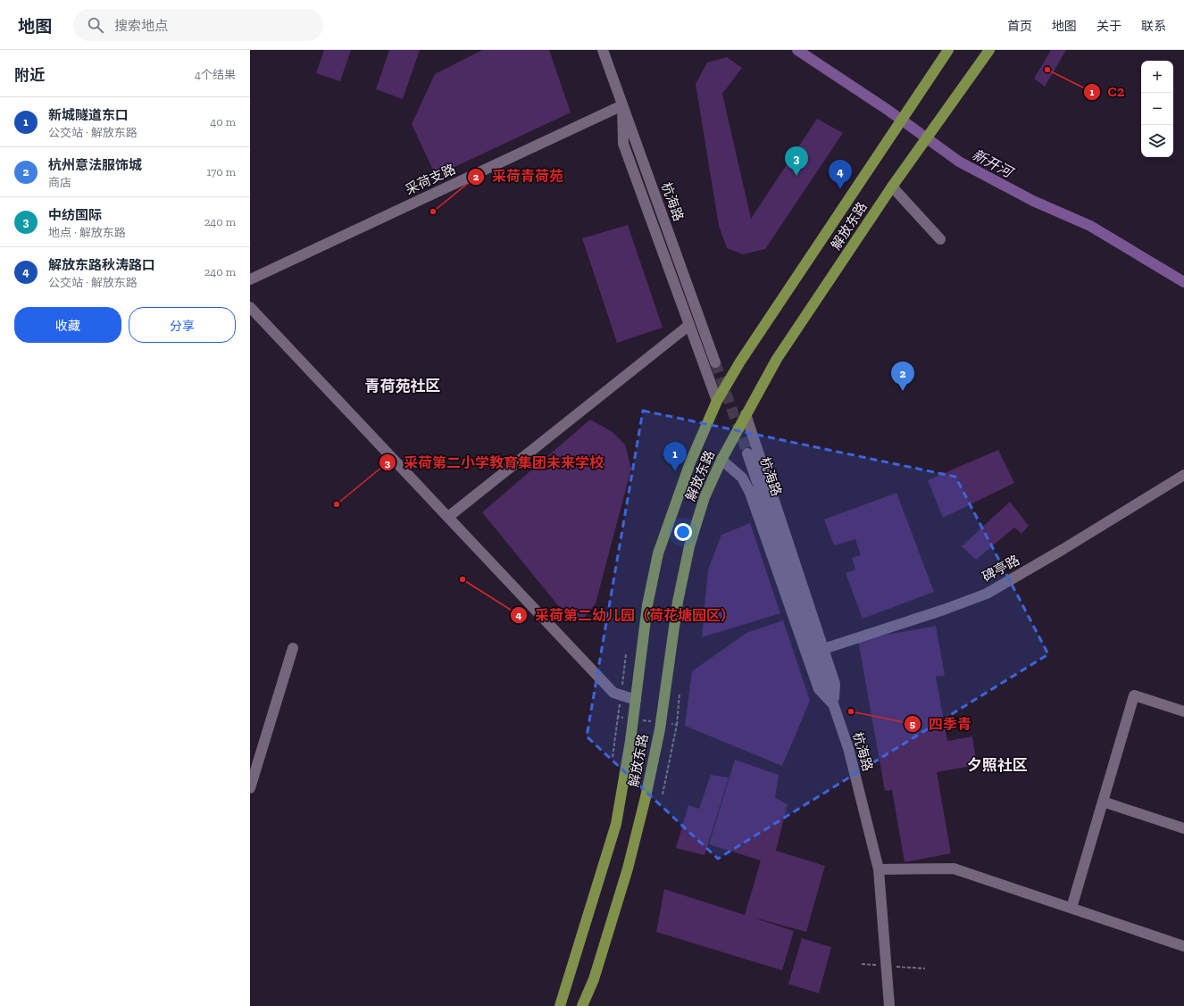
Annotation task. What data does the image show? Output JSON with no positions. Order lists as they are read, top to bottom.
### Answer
{
  "streets": {
    "main road": ["解放东路"],
    "street": ["采荷支路", "杭海路", "碑亭路"]
  },
  "crossings": [
    ["采荷支路", "杭海路"],
    ["杭海路", "碑亭路"]
  ],
  "districts": ["青荷苑社区", "夕照社区"],
  "water": ["新开河"],
  "places": [
    "C2",
    "采荷青荷苑",
    "采荷第二小学教育集团未来学校",
    "采荷第二幼儿园（荷花塘园区）",
    "四季青"
  ],
  "page": {
    "header": "地图",
    "search": "搜索地点",
    "nav": [
      "首页",
      "地图",
      "关于",
      "联系"
    ],
    "heading": ["附近", "4个结果"],
    "map_buttons": ["+", "−"],
    "list": [
      {
        "mark": "1",
        "name": "新城隧道东口",
        "note": "公交站 · 解放东路",
        "value": "40 m"
      },
      {
        "mark": "2",
        "name": "杭州意法服饰城",
        "note": "商店",
        "value": "170 m"
      },
      {
        "mark": "3",
        "name": "中纺国际",
        "note": "地点 · 解放东路",
        "value": "240 m"
      },
      {
        "mark": "4",
        "name": "解放东路秋涛路口",
        "note": "公交站 · 解放东路",
        "value": "240 m"
      }
    ],
    "pins": [
      "3",
      "4",
      "2",
      "1"
    ],
    "buttons": ["收藏", "分享"]
  }
}
